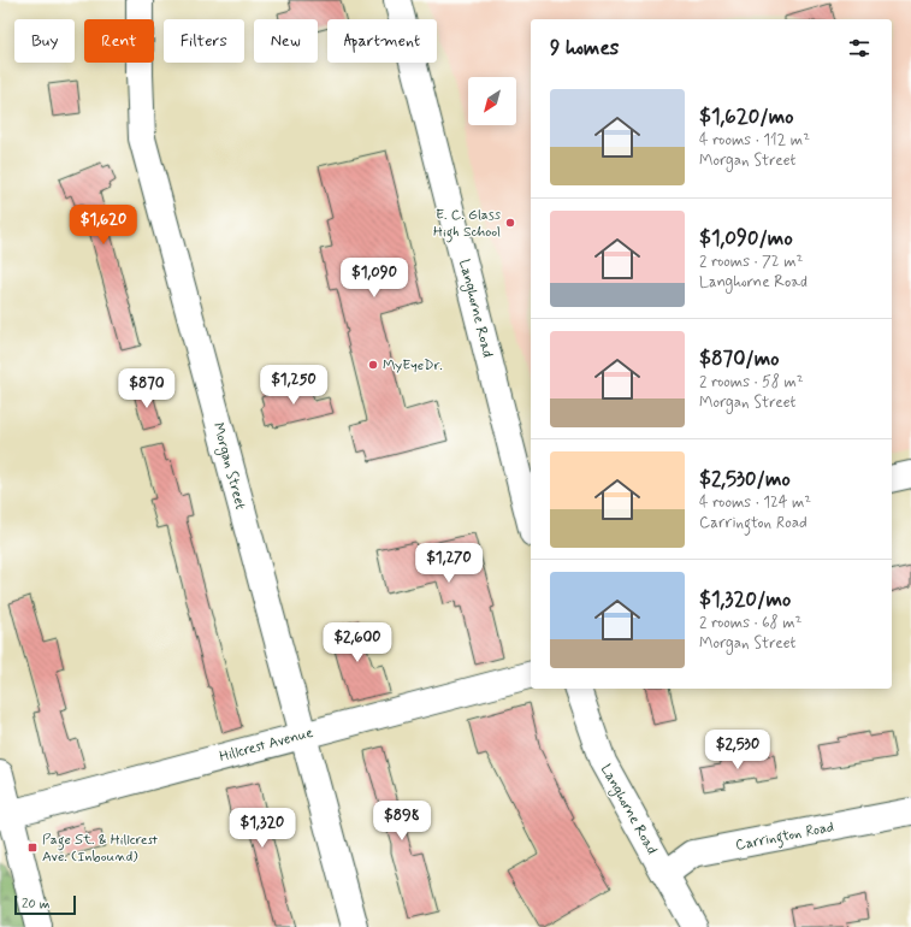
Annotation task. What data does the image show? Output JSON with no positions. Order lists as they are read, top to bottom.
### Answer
{
  "streets": {
    "street": [
      "Langhorne Road",
      "Morgan Street",
      "Hillcrest Avenue",
      "Carrington Road"
    ]
  },
  "crossings": [
    ["Langhorne Road", "Carrington Road"],
    ["Morgan Street", "Hillcrest Avenue"]
  ],
  "places": {
    "other": ["E. C. Glass High School", "MyEyeDr."],
    "transit": ["Page St. & Hillcrest Ave. (Inbound)"]
  },
  "scale_bar": "20 m",
  "north": "bottom left",
  "page": {
    "chip": [
      "Buy",
      "Rent",
      "Filters",
      "New",
      "Apartment"
    ],
    "heading": "9 homes",
    "list": [
      {
        "name": "$1,620/mo",
        "note": "4 rooms · 112 m² · Morgan Street"
      },
      {
        "name": "$1,090/mo",
        "note": "2 rooms · 72 m² · Langhorne Road"
      },
      {
        "name": "$870/mo",
        "note": "2 rooms · 58 m² · Morgan Street"
      },
      {
        "name": "$2,530/mo",
        "note": "4 rooms · 124 m² · Carrington Road"
      },
      {
        "name": "$1,320/mo",
        "note": "2 rooms · 68 m² · Morgan Street"
      }
    ],
    "price": [
      "$1,620",
      "$1,090",
      "$1,250",
      "$870",
      "$1,270",
      "$2,600",
      "$2,530",
      "$898",
      "$1,320"
    ],
    "scale": "20 m"
  }
}
